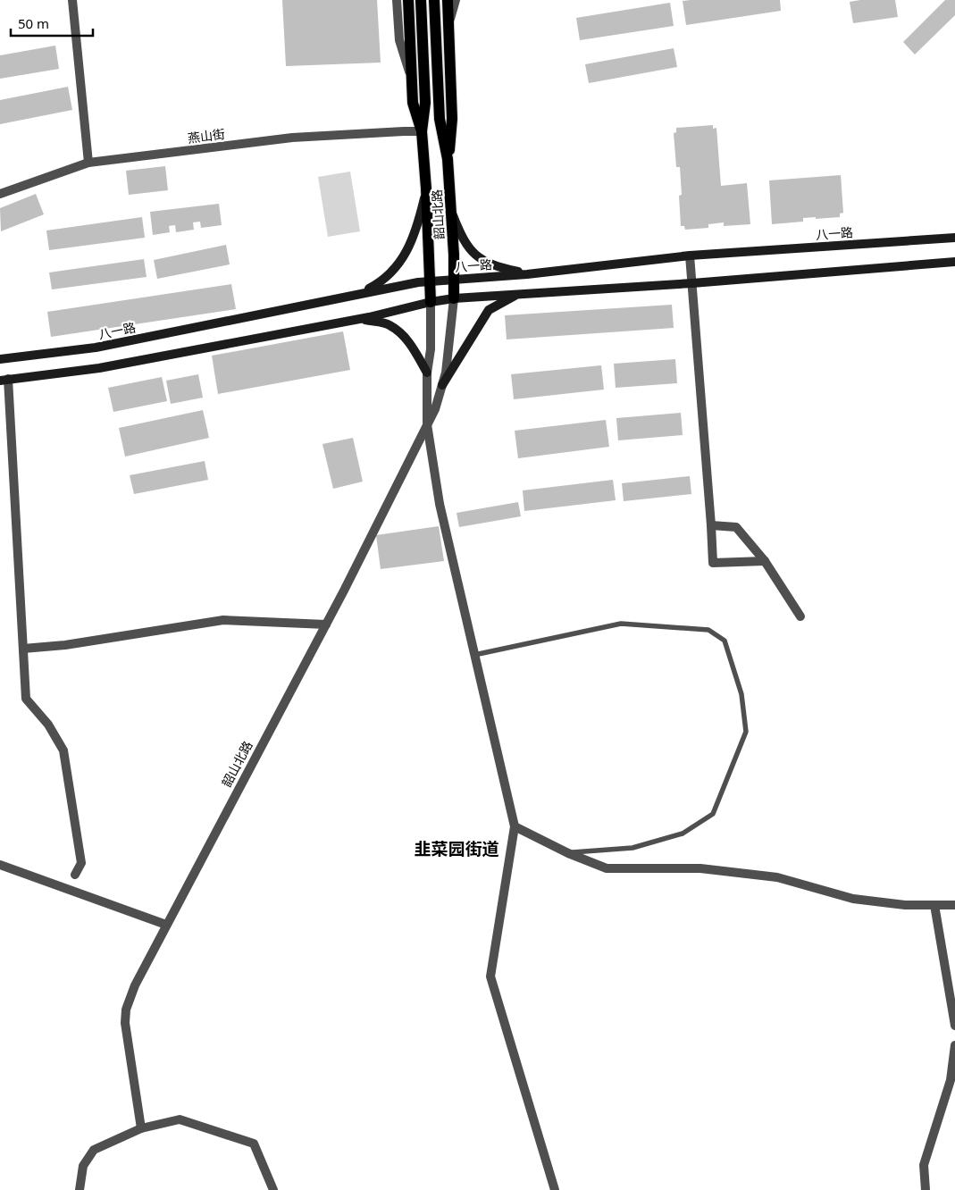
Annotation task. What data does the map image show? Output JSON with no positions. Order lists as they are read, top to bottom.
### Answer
{
  "streets": {
    "main road": ["韶山北路", "八一路"],
    "street": ["燕山街"]
  },
  "crossings": [
    ["燕山街", "韶山北路"],
    ["韶山北路", "八一路"]
  ],
  "districts": ["韭菜园街道"],
  "scale_bar": "50 m"
}
